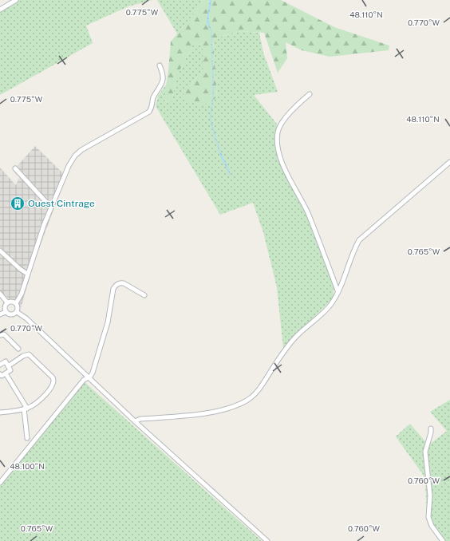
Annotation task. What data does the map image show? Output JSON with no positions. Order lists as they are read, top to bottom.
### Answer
{
  "places": {
    "building": ["Ouest Cintrage"]
  },
  "coordinates": [
    "0.775°W",
    "48.110°N",
    "0.770°W",
    "0.765°W",
    "48.100°N",
    "0.760°W"
  ]
}
